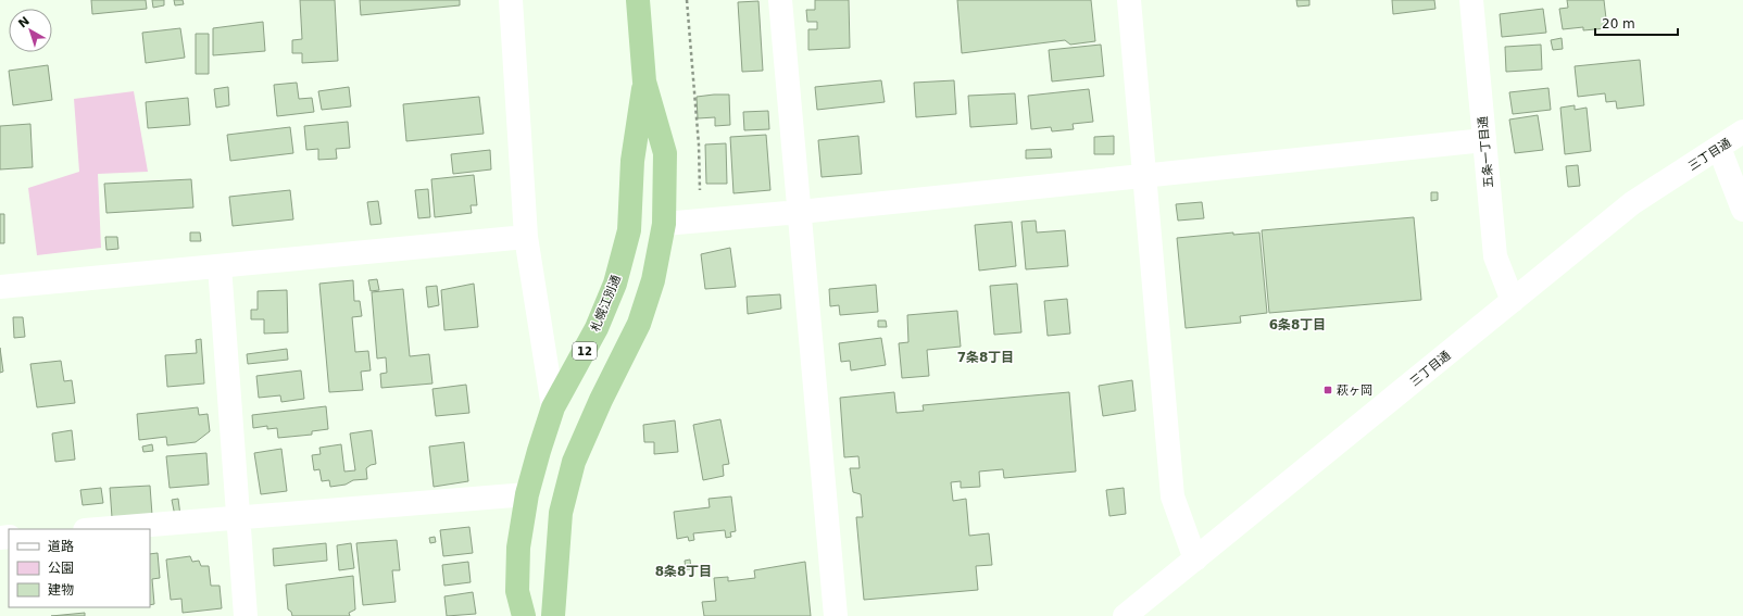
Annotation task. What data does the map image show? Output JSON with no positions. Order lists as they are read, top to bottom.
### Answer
{
  "streets": {
    "highway": ["札幌江別通", "12"],
    "street": ["五条一丁目通", "三丁目通"]
  },
  "crossings": [
    ["五条一丁目通", "三丁目通"]
  ],
  "districts": ["6条8丁目", "7条8丁目", "8条8丁目"],
  "places": {
    "transit": ["萩ヶ岡"]
  },
  "legend": ["道路", "公園", "建物"],
  "scale_bar": "20 m",
  "north": "top left"
}
